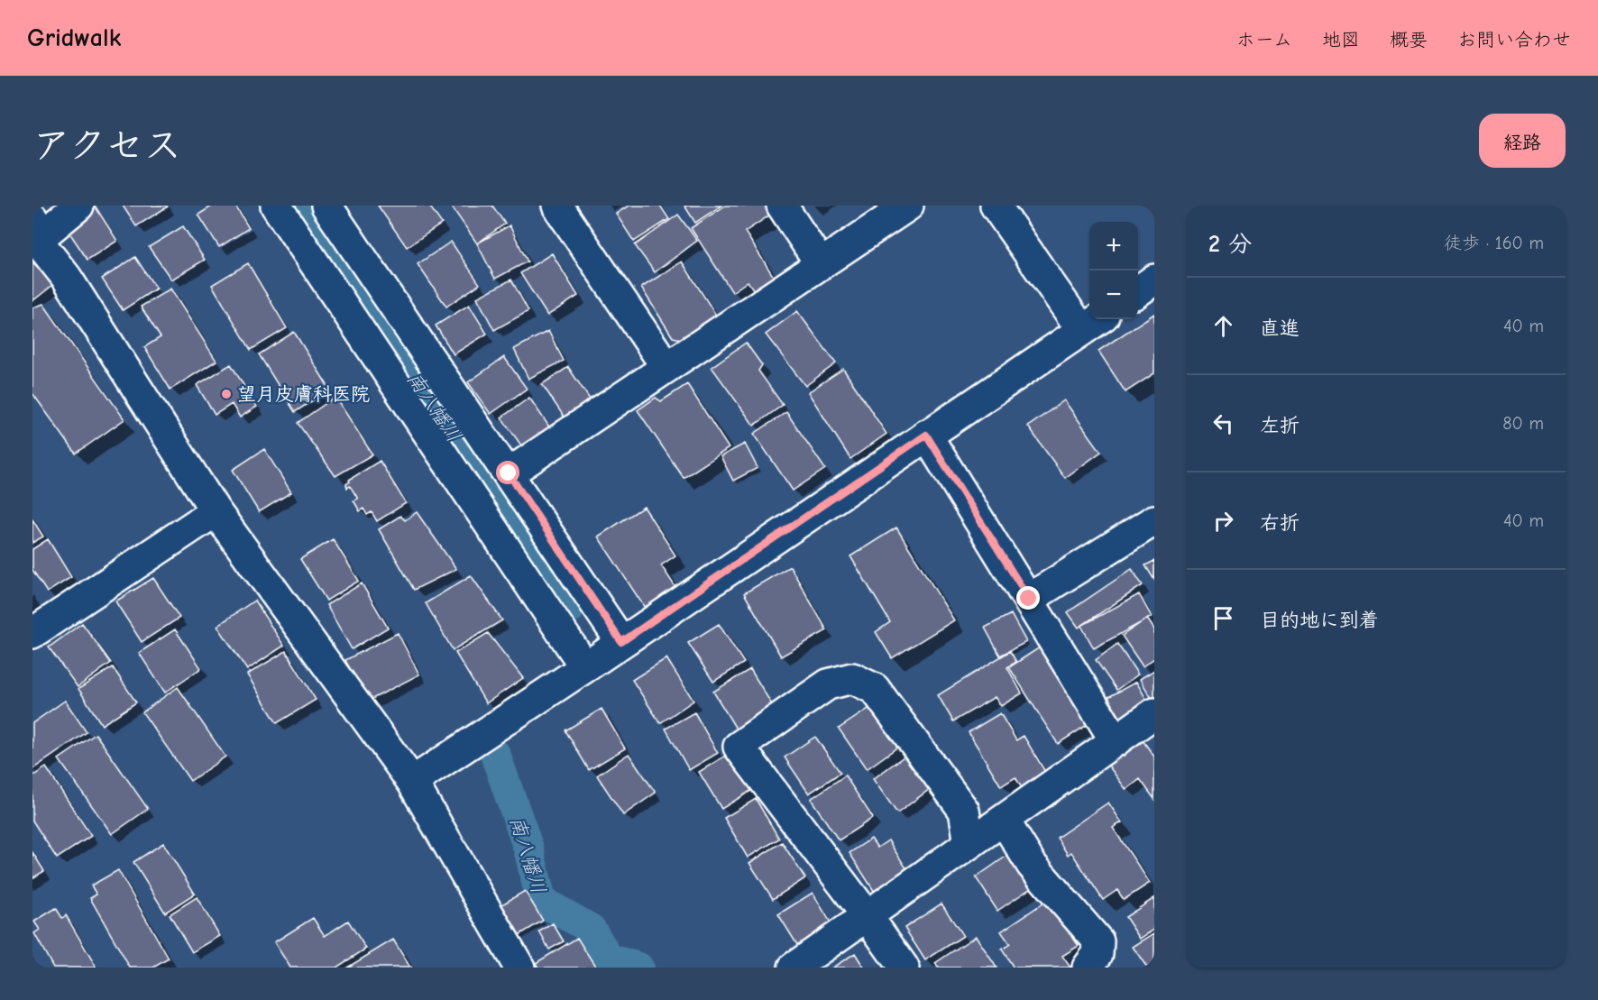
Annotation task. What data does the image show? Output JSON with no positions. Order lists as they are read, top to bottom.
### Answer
{
  "water": ["南八幡川"],
  "places": ["望月皮膚科医院"],
  "page": {
    "header": "Gridwalk",
    "nav": [
      "ホーム",
      "地図",
      "概要",
      "お問い合わせ"
    ],
    "title": "アクセス",
    "buttons": "経路",
    "heading": ["2 分", "徒歩 · 160 m"],
    "map_buttons": ["+", "−"],
    "list": [
      ["直進", "40 m"],
      ["左折", "80 m"],
      ["右折", "40 m"],
      "目的地に到着"
    ]
  }
}
